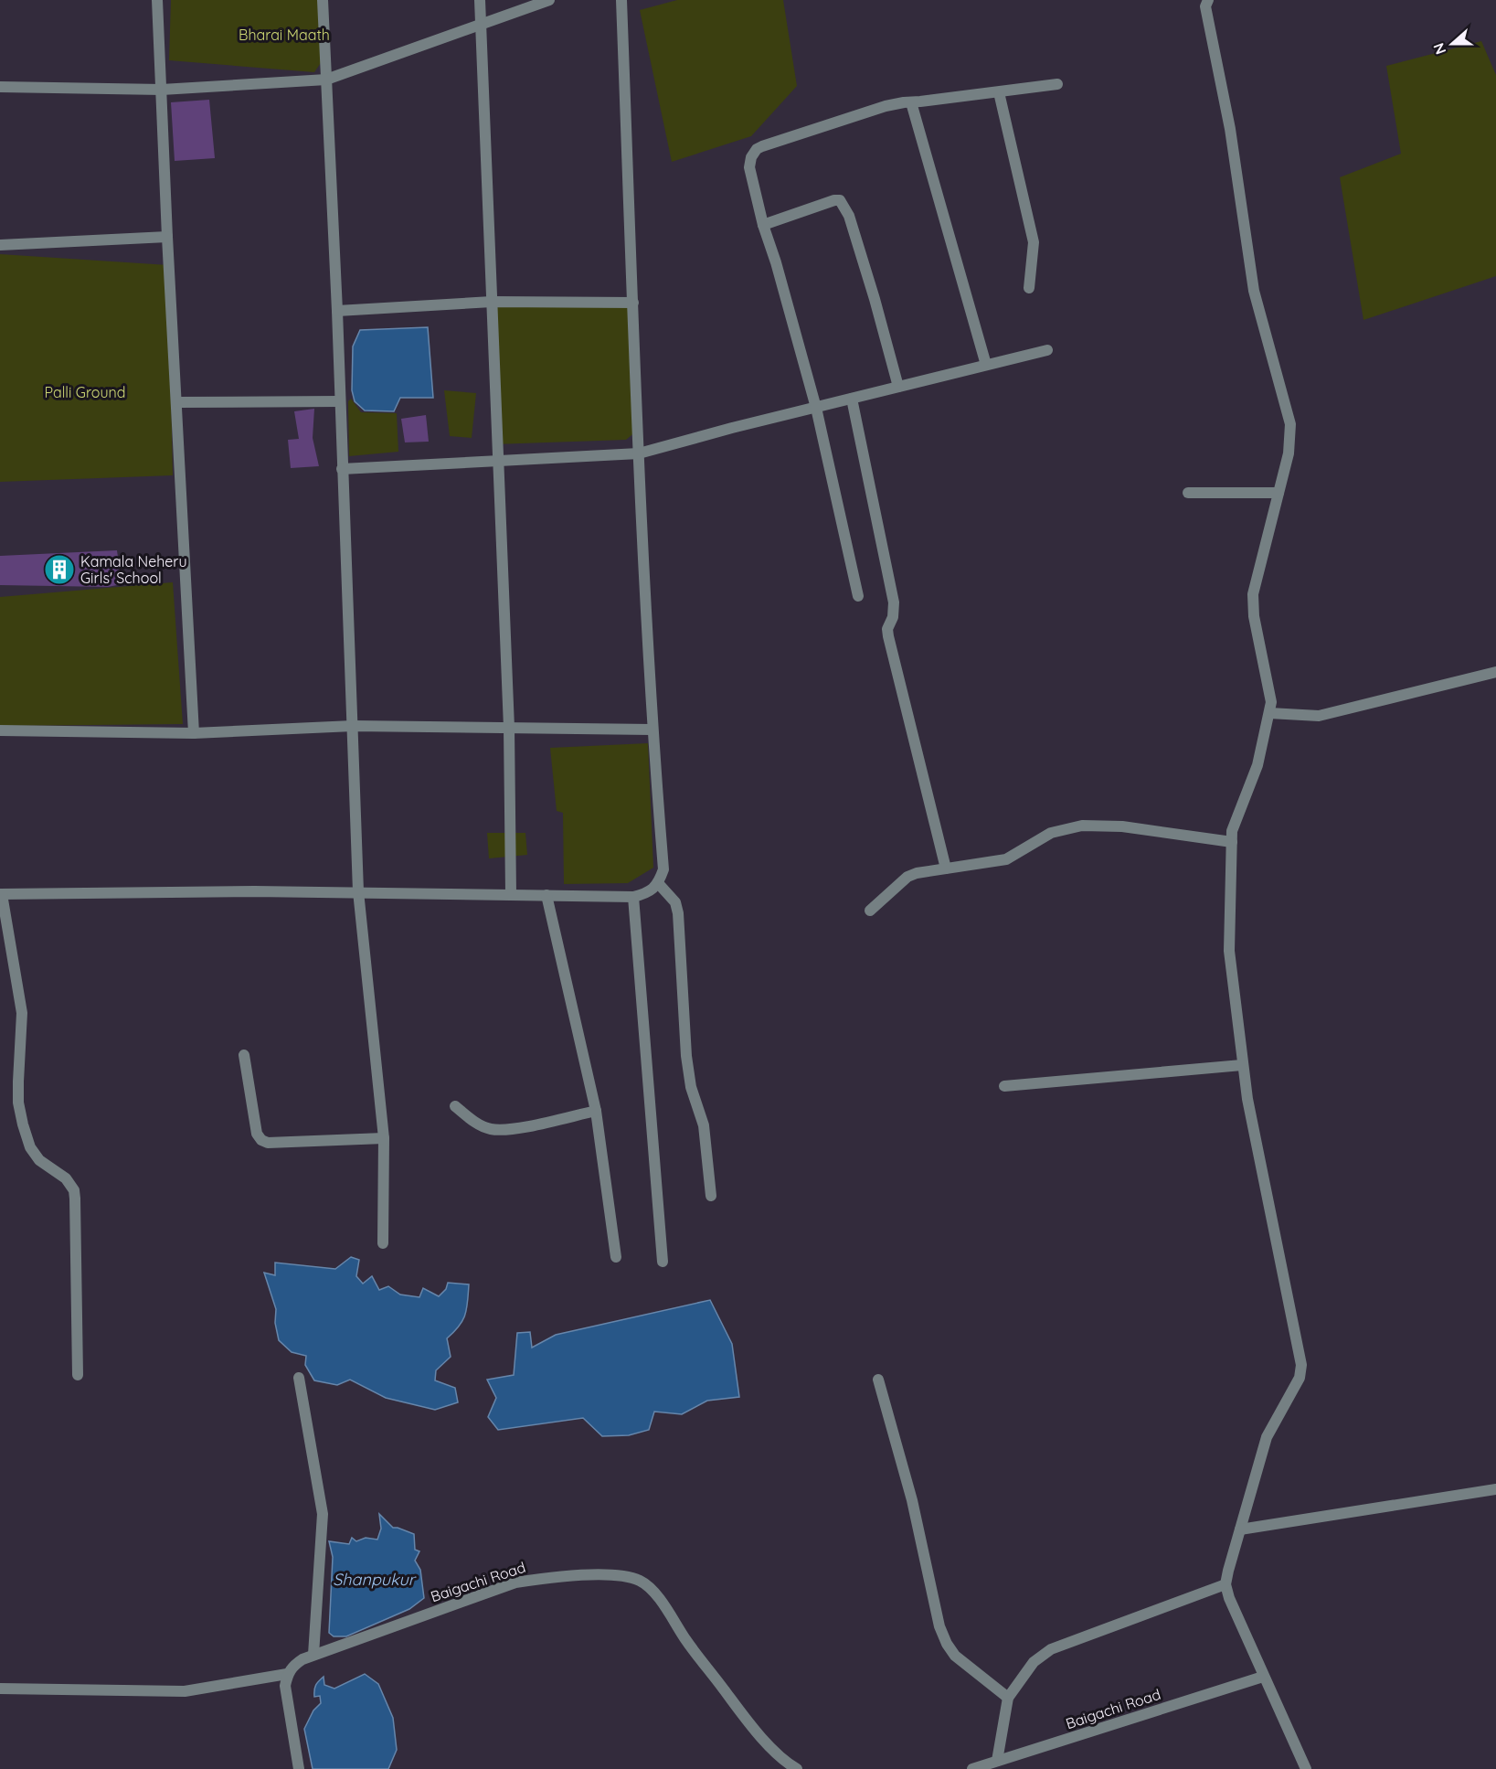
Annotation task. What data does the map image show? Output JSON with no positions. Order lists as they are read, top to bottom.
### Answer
{
  "streets": {
    "street": ["Baigachi Road"]
  },
  "water": ["Shanpukur"],
  "parks": ["Bharai Maath", "Palli Ground"],
  "places": {
    "building": ["Kamala Neheru Girls' School"]
  },
  "north": "left"
}
